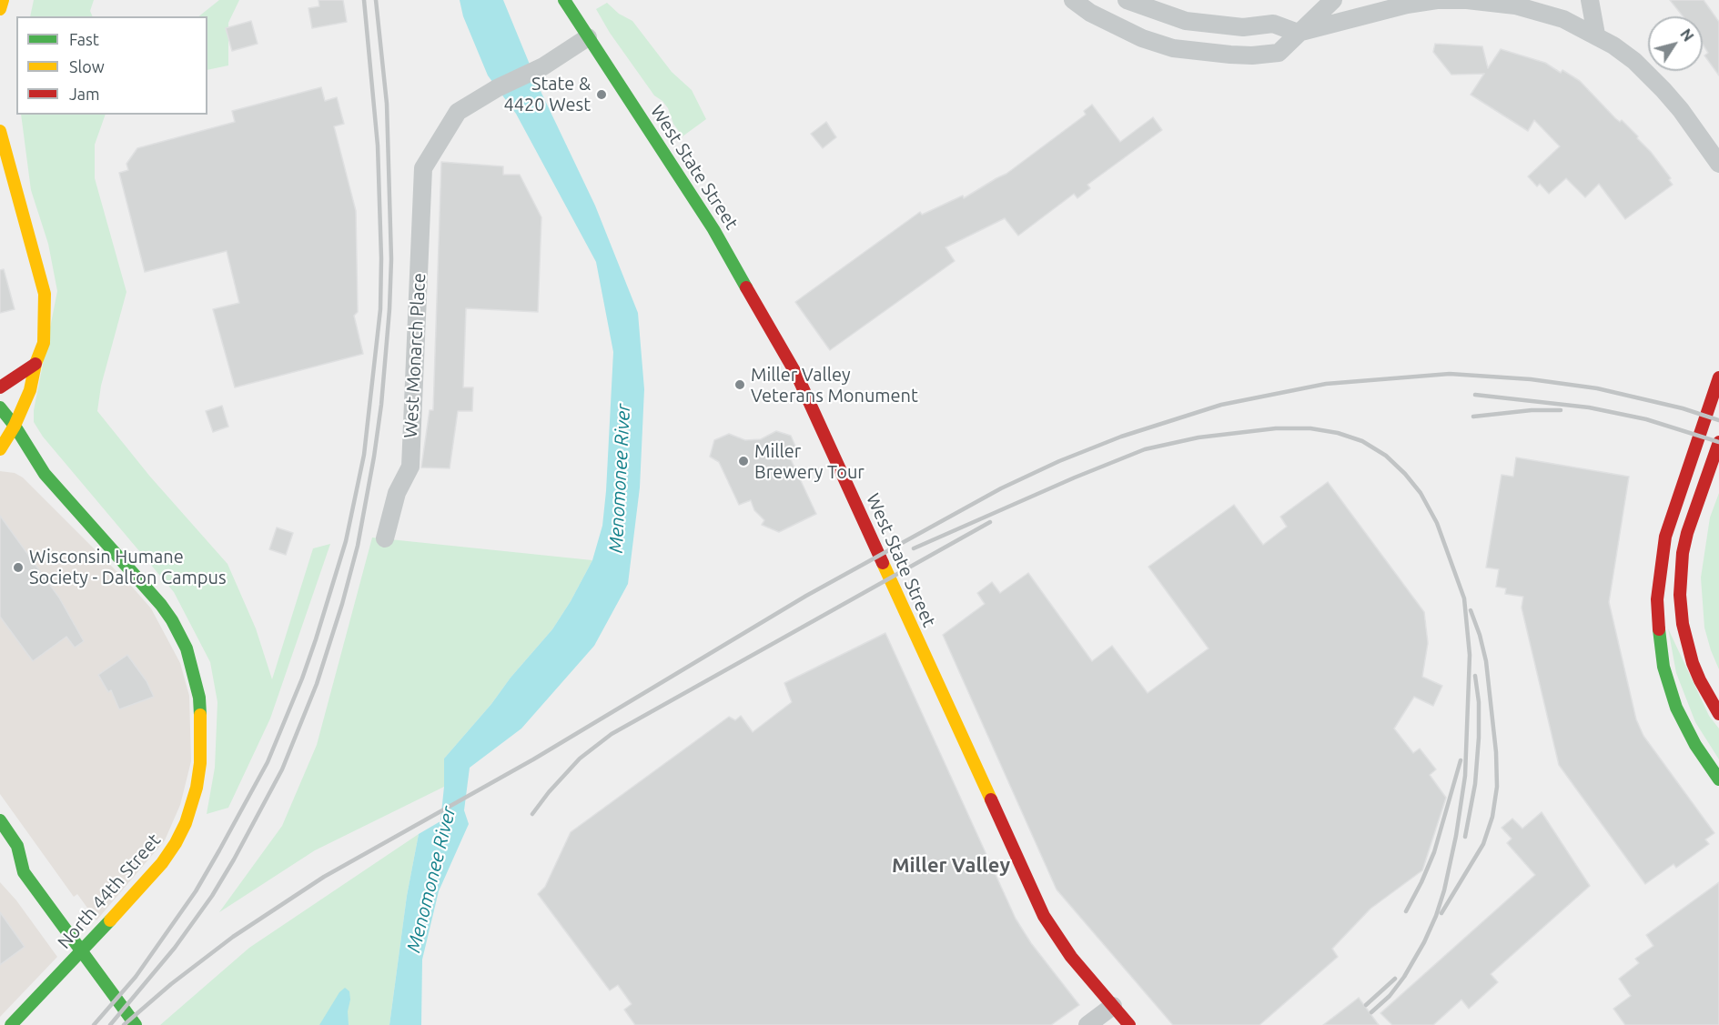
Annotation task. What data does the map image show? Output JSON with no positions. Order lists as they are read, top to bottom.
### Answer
{
  "streets": {
    "main road": ["West State Street", "North 44th Street"],
    "street": ["West Monarch Place"]
  },
  "crossings": [
    ["West State Street", "West Monarch Place"]
  ],
  "districts": ["Miller Valley"],
  "water": ["Menomonee River"],
  "places": [
    "State & 4420 West",
    "Miller Valley Veterans Monument",
    "Miller Brewery Tour",
    "Wisconsin Humane Society - Dalton Campus"
  ],
  "legend": ["Fast", "Slow", "Jam"],
  "north": "top right"
}
